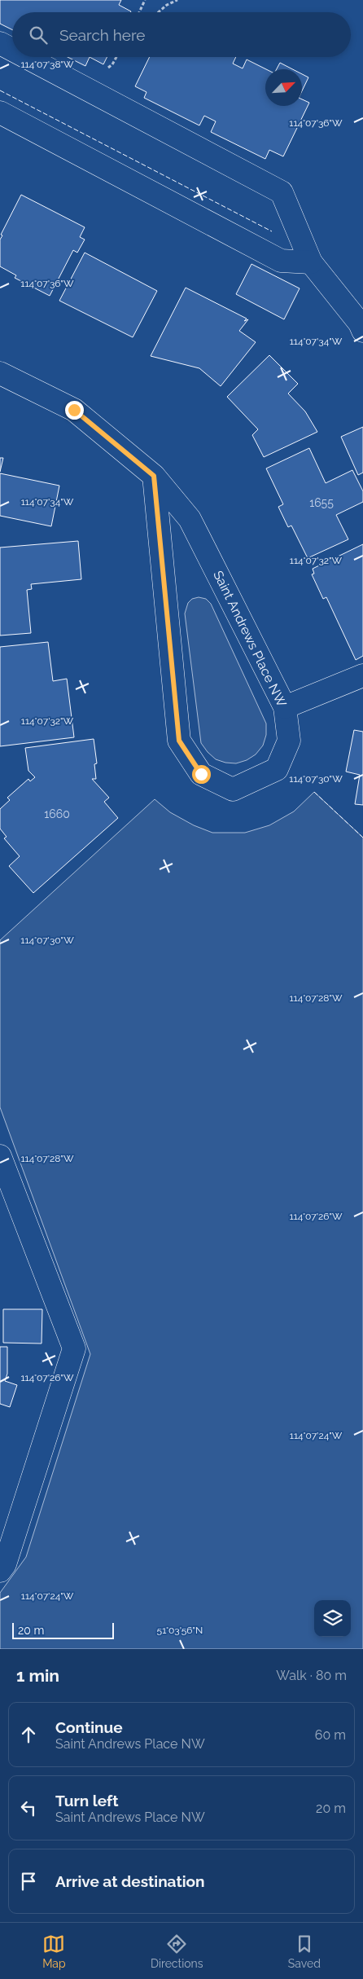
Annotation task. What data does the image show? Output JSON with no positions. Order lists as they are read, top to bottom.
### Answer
{
  "streets": {
    "street": ["Saint Andrews Place NW"]
  },
  "house_numbers": ["1655", "1660"],
  "scale_bar": "20 m",
  "north": "top right",
  "page": {
    "search": "Search here",
    "scale": "20 m",
    "heading": ["1 min", "Walk · 80 m"],
    "list": [
      ["Continue", "Saint Andrews Place NW", "60 m"],
      ["Turn left", "Saint Andrews Place NW", "20 m"],
      "Arrive at destination"
    ],
    "nav": ["Map", "Directions", "Saved"]
  },
  "coordinates": [
    "114°07'38\"W",
    "114°07'36\"W",
    "114°07'34\"W",
    "114°07'32\"W",
    "114°07'30\"W",
    "114°07'28\"W",
    "114°07'26\"W",
    "114°07'24\"W",
    "51°03'56\"N"
  ]
}
